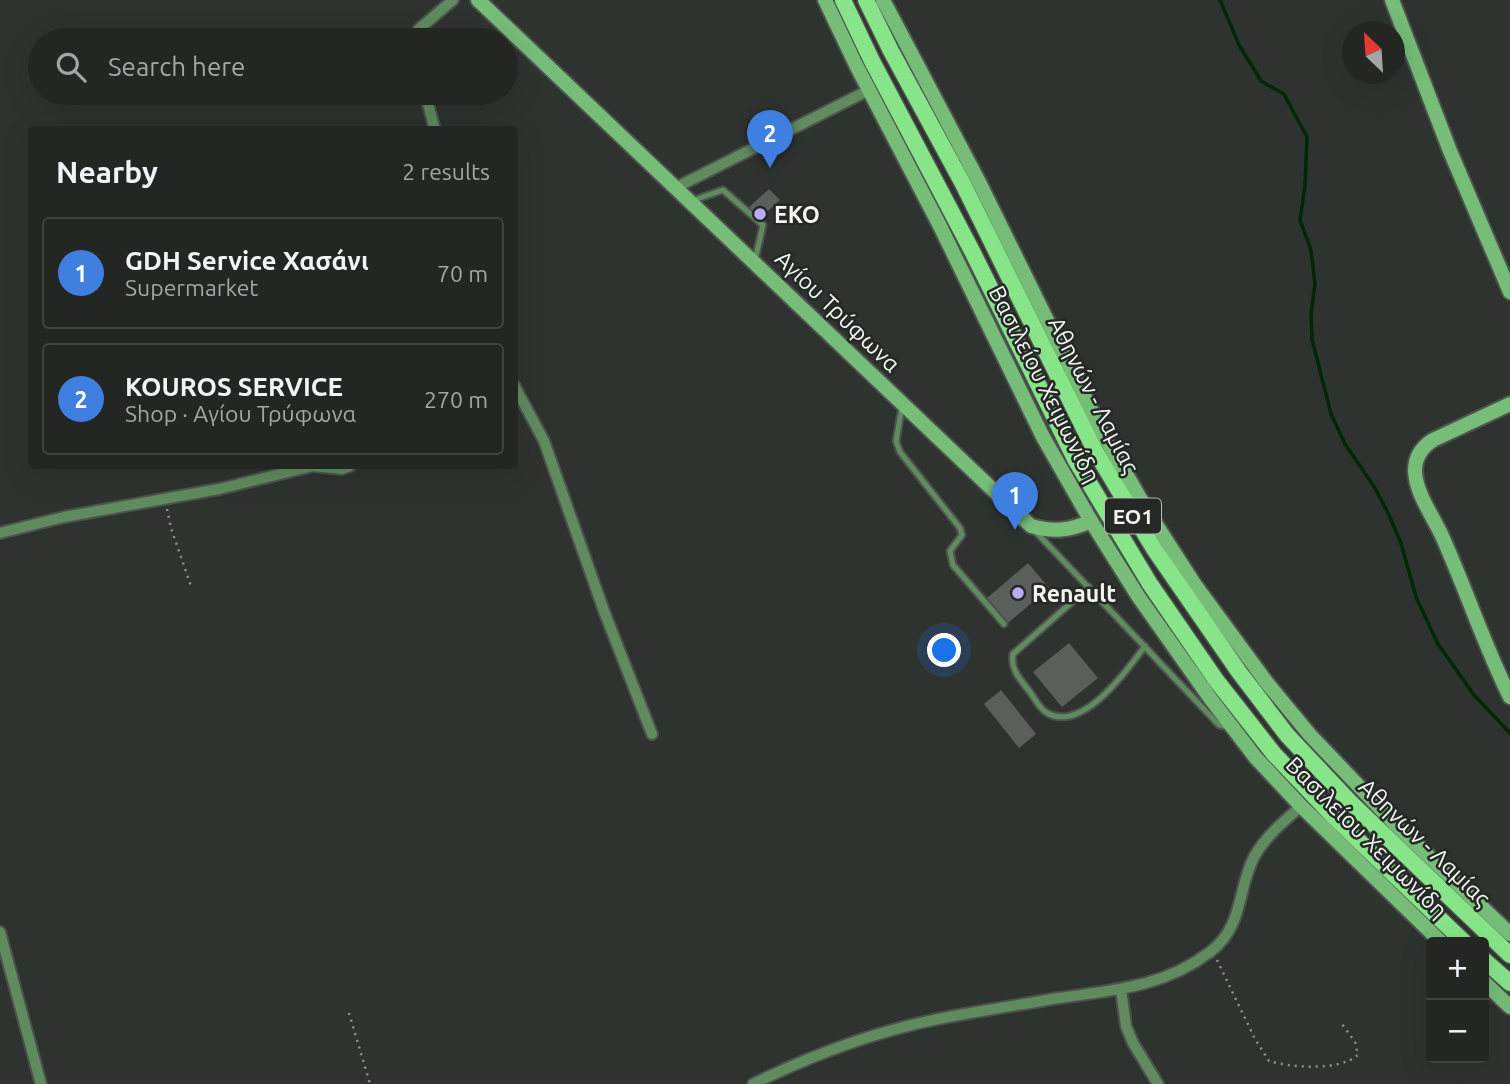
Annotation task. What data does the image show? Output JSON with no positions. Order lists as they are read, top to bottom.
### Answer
{
  "streets": {
    "main road": ["Αθηνών - Λαμίας", "ΕΟ1"],
    "street": ["Αγίου Τρύφωνα", "Βασιλείου Χειμωνίδη"]
  },
  "places": ["EKO", "Renault"],
  "north": "top left",
  "page": {
    "search": "Search here",
    "pins": ["2", "1"],
    "heading": ["Nearby", "2 results"],
    "list": [
      {
        "mark": "1",
        "name": "GDH Service Χασάνι",
        "note": "Supermarket",
        "value": "70 m"
      },
      {
        "mark": "2",
        "name": "KOUROS SERVICE",
        "note": "Shop · Αγίου Τρύφωνα",
        "value": "270 m"
      }
    ],
    "map_buttons": ["+", "−"]
  }
}
